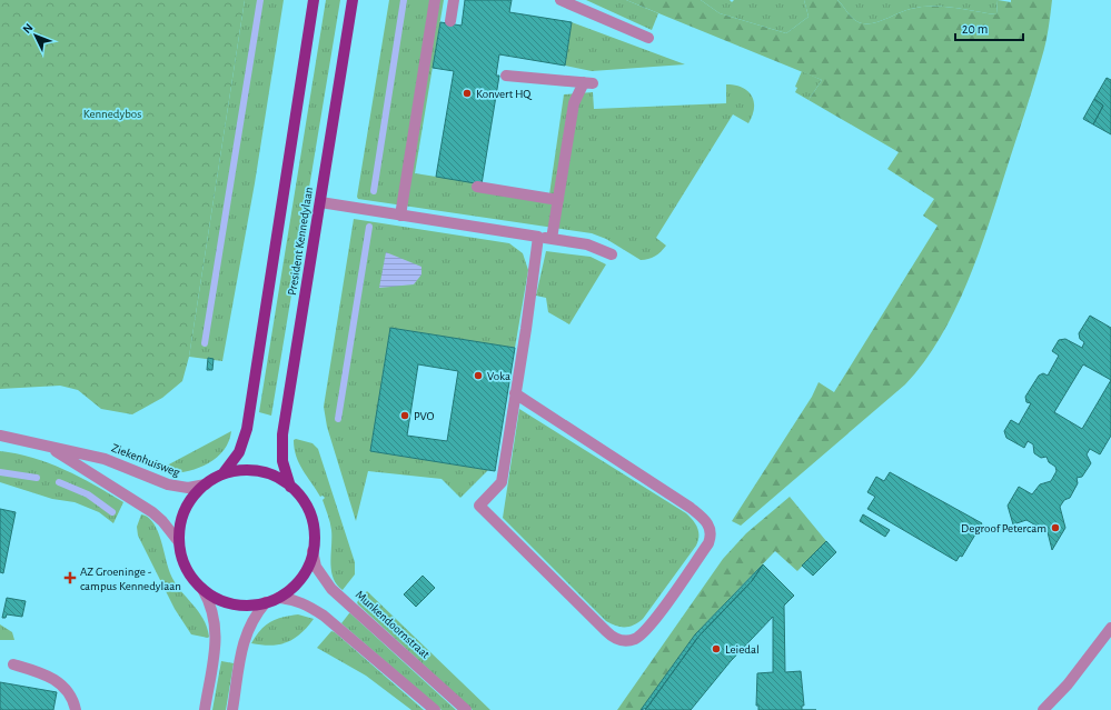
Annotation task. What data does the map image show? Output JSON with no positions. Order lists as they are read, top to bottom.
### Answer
{
  "streets": {
    "main road": ["President Kennedylaan"],
    "street": ["Ziekenhuisweg", "Munkendoornstraat"]
  },
  "crossings": [
    ["President Kennedylaan", "Ziekenhuisweg"],
    ["President Kennedylaan", "Munkendoornstraat"],
    ["Ziekenhuisweg", "Munkendoornstraat"]
  ],
  "parks": ["Kennedybos"],
  "places": {
    "other": [
      "Konvert HQ",
      "Voka",
      "PVO",
      "Degroof Petercam",
      "Leiedal"
    ],
    "health": ["AZ Groeninge - campus Kennedylaan"]
  },
  "scale_bar": "20 m",
  "north": "top left"
}
